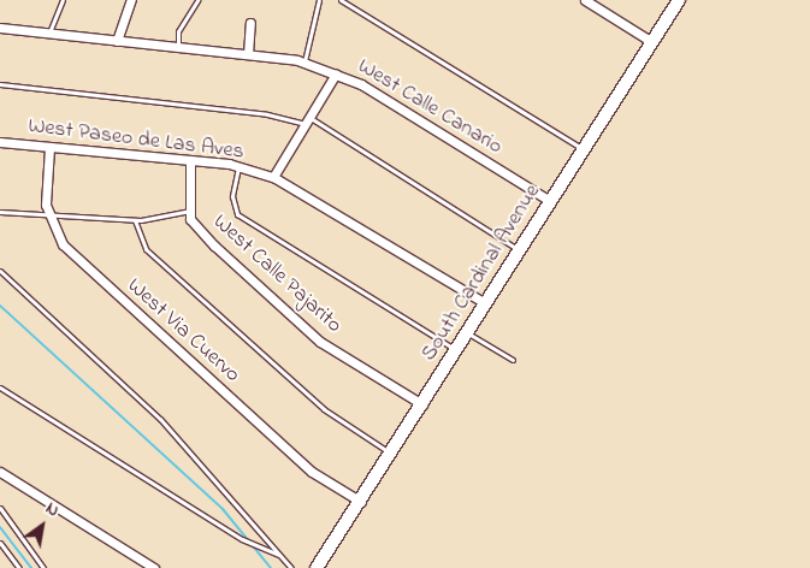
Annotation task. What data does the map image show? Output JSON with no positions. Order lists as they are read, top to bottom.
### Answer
{
  "streets": {
    "main road": ["South Cardinal Avenue"],
    "street": [
      "West Calle Canario",
      "West Paseo de Las Aves",
      "West Calle Pajarito",
      "West Via Cuervo"
    ]
  },
  "crossings": [
    ["West Calle Canario", "South Cardinal Avenue"],
    ["West Paseo de Las Aves", "South Cardinal Avenue"],
    ["West Paseo de Las Aves", "West Calle Pajarito"],
    ["West Paseo de Las Aves", "West Via Cuervo"],
    ["South Cardinal Avenue", "West Calle Pajarito"],
    ["South Cardinal Avenue", "West Via Cuervo"]
  ],
  "north": "top right"
}
